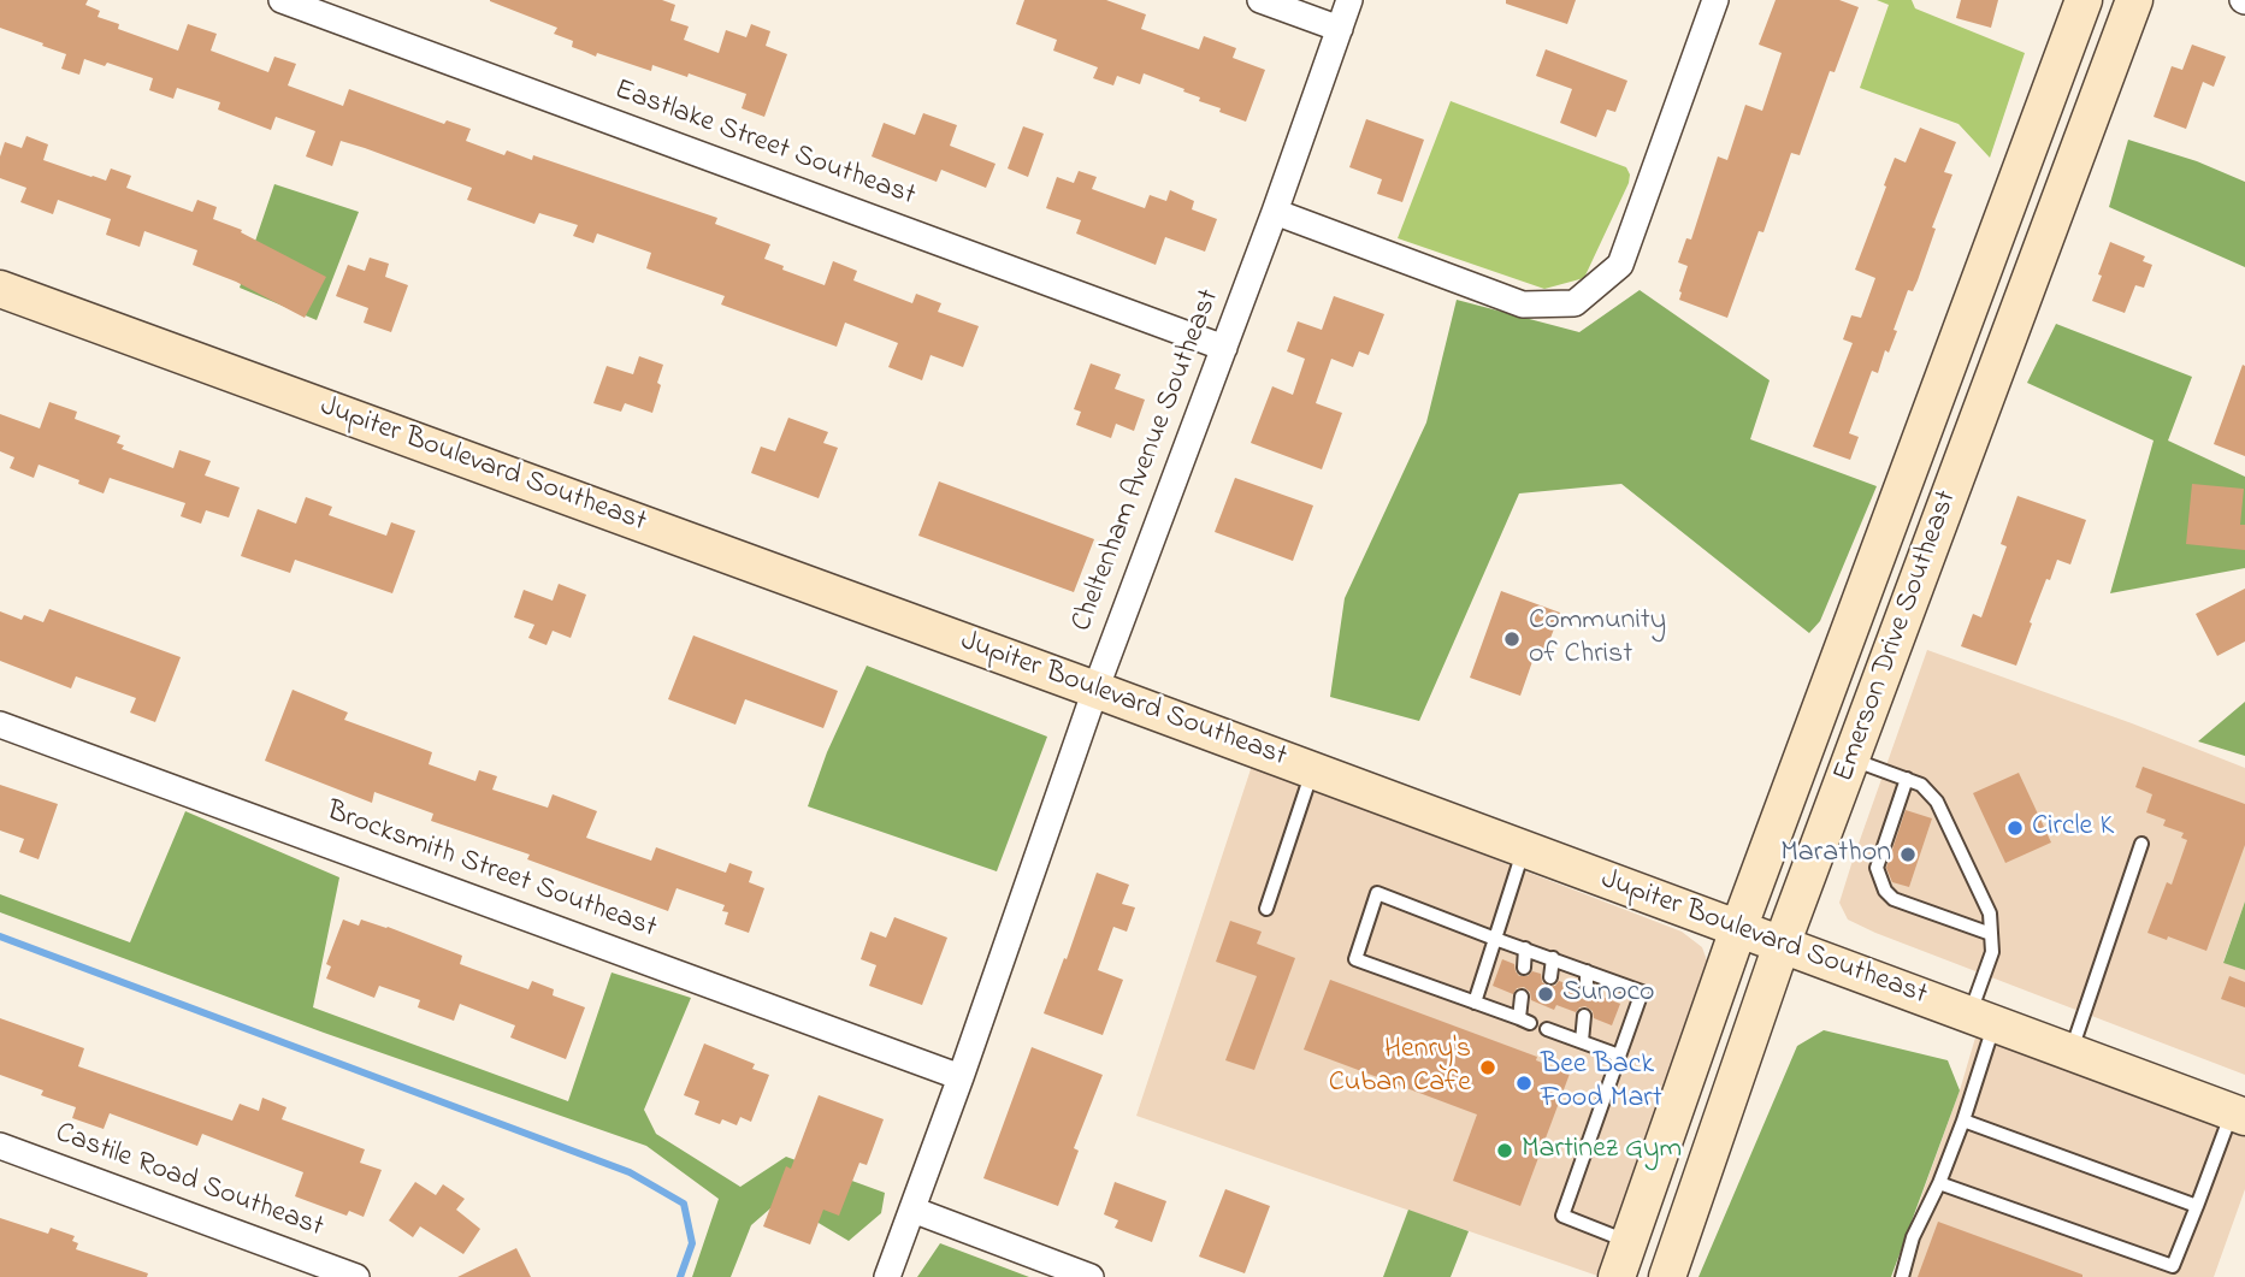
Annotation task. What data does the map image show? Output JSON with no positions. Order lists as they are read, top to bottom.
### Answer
{
  "streets": {
    "street": [
      "Eastlake Street Southeast",
      "Cheltenham Avenue Southeast",
      "Jupiter Boulevard Southeast",
      "Emerson Drive Southeast",
      "Brocksmith Street Southeast",
      "Castile Road Southeast"
    ]
  },
  "crossings": [
    ["Eastlake Street Southeast", "Cheltenham Avenue Southeast"],
    ["Cheltenham Avenue Southeast", "Jupiter Boulevard Southeast"],
    ["Cheltenham Avenue Southeast", "Brocksmith Street Southeast"],
    ["Jupiter Boulevard Southeast", "Emerson Drive Southeast"]
  ],
  "places": [
    "Community of Christ",
    "Circle K",
    "Marathon",
    "Sunoco",
    "Henry's Cuban Cafe",
    "Bee Back Food Mart",
    "Martinez Gym"
  ]
}
